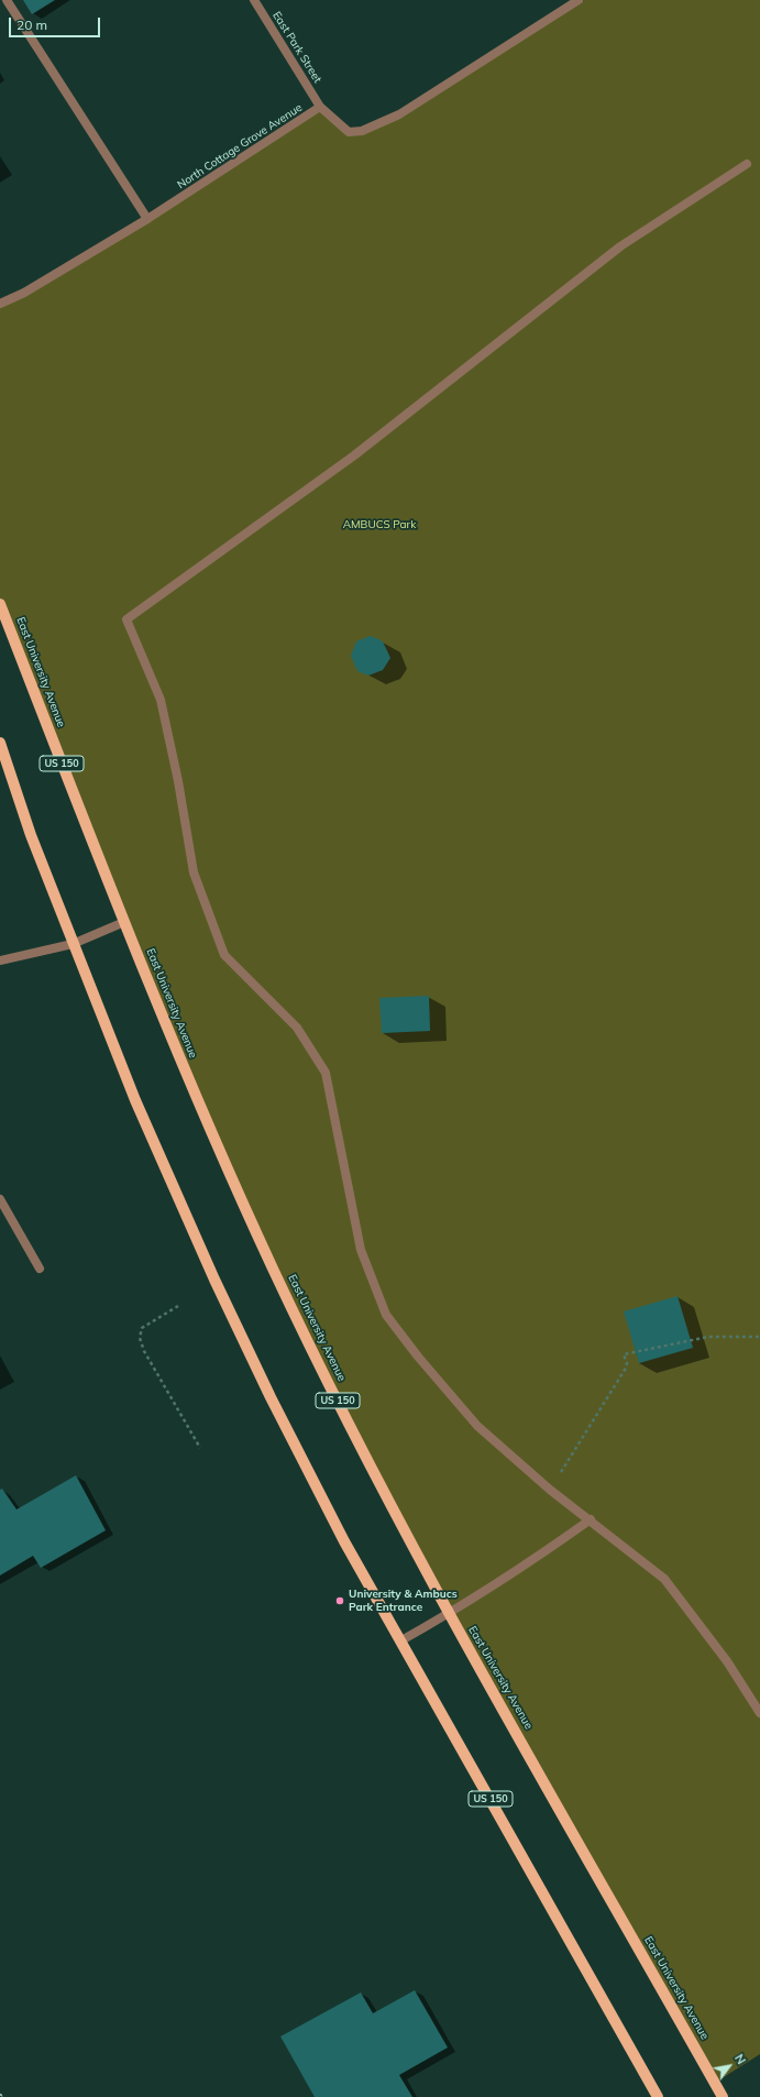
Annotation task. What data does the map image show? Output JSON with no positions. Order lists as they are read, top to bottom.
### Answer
{
  "streets": {
    "main road": ["East University Avenue", "US 150"],
    "street": ["East Park Street", "North Cottage Grove Avenue"]
  },
  "crossings": [
    ["East Park Street", "North Cottage Grove Avenue"]
  ],
  "parks": ["AMBUCS Park"],
  "places": ["University & Ambucs Park Entrance"],
  "scale_bar": "20 m",
  "north": "top right"
}
